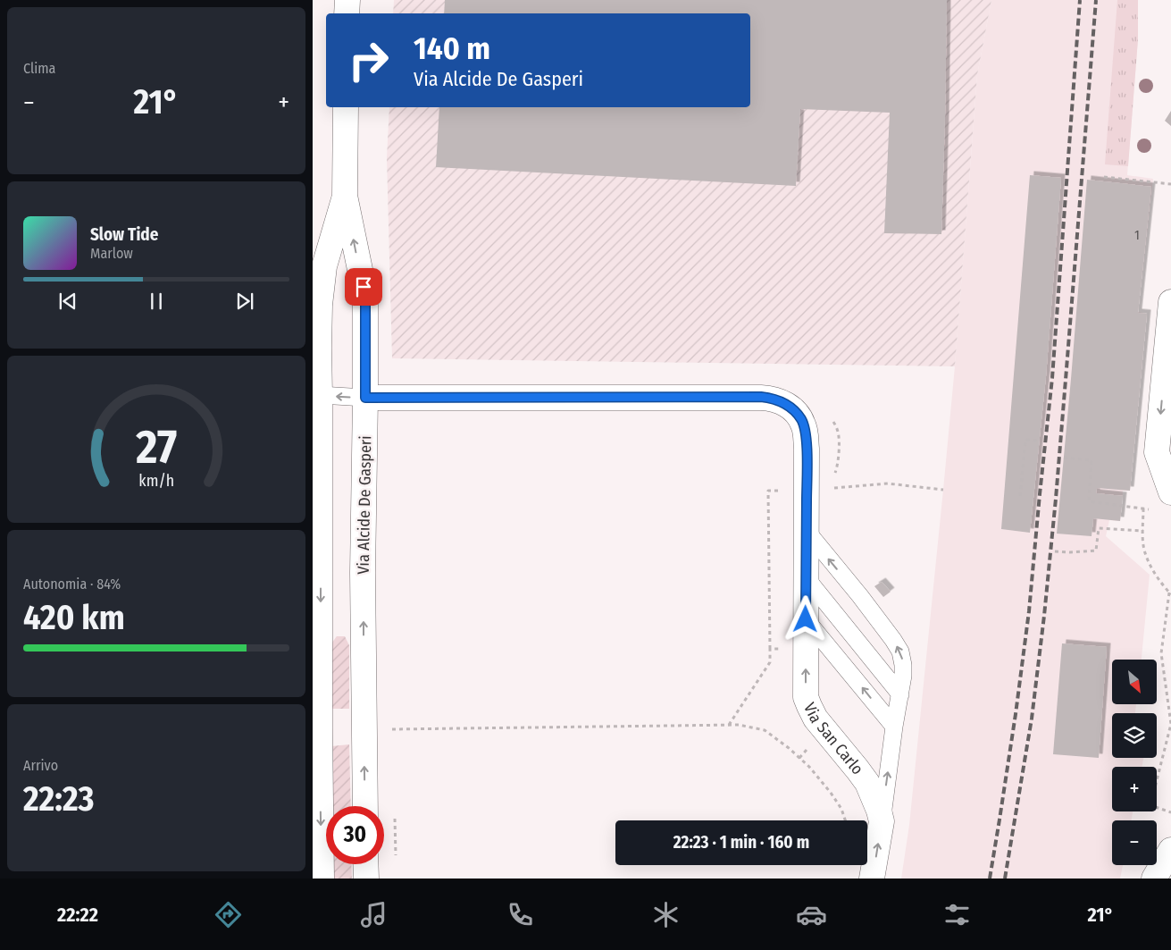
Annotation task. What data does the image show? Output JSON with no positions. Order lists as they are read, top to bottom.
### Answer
{
  "streets": {
    "street": ["Via Alcide De Gasperi", "Via San Carlo"]
  },
  "crossings": [
    ["Via Alcide De Gasperi", "Via San Carlo"]
  ],
  "house_numbers": ["1"],
  "north": "bottom right",
  "page": {
    "tile": [
      "Clima",
      ["Autonomia · 84%", "420 km"],
      ["Arrivo", "22:23"]
    ],
    "turn": ["140 m", "Via Alcide De Gasperi"],
    "heat": ["−", "21°", "+"],
    "song": ["Slow Tide", "Marlow"],
    "map_buttons": ["+", "−"],
    "limit": "30",
    "trip": "22:23 · 1 min · 160 m",
    "tabs": ["22:22", "21°"],
    "gauge": ["27", "km/h"]
  }
}
